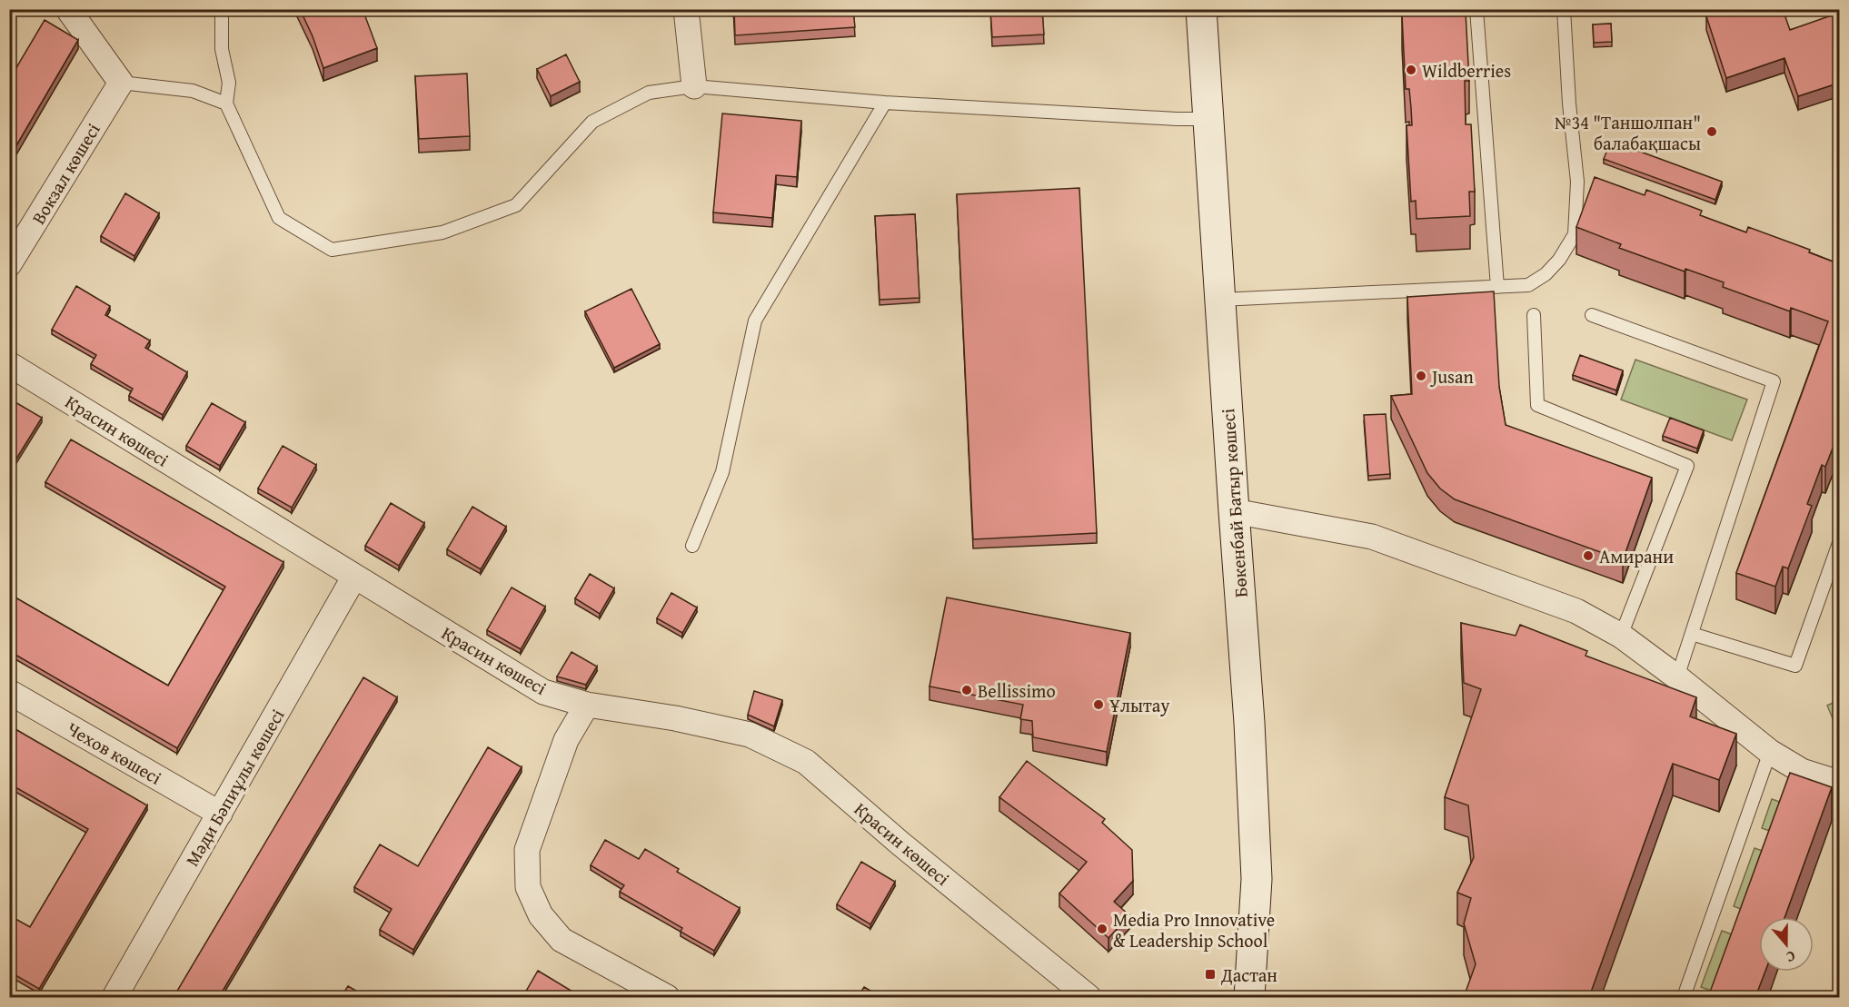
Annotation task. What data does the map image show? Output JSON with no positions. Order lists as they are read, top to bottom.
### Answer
{
  "streets": {
    "main road": ["Бөкенбай Батыр көшесі"],
    "street": [
      "Вокзал көшесі",
      "Красин көшесі",
      "Чехов көшесі",
      "Мәди Бәпиұлы көшесі"
    ]
  },
  "crossings": [
    ["Красин көшесі", "Мәди Бәпиұлы көшесі"],
    ["Чехов көшесі", "Мәди Бәпиұлы көшесі"]
  ],
  "places": {
    "other": [
      "Wildberries",
      "№34 \"Таншолпан\" балабақшасы",
      "Jusan",
      "Амирани",
      "Bellissimo",
      "Ұлытау",
      "Media Pro Innovative & Leadership School"
    ],
    "transit": ["Дастан"]
  },
  "north": "bottom"
}
